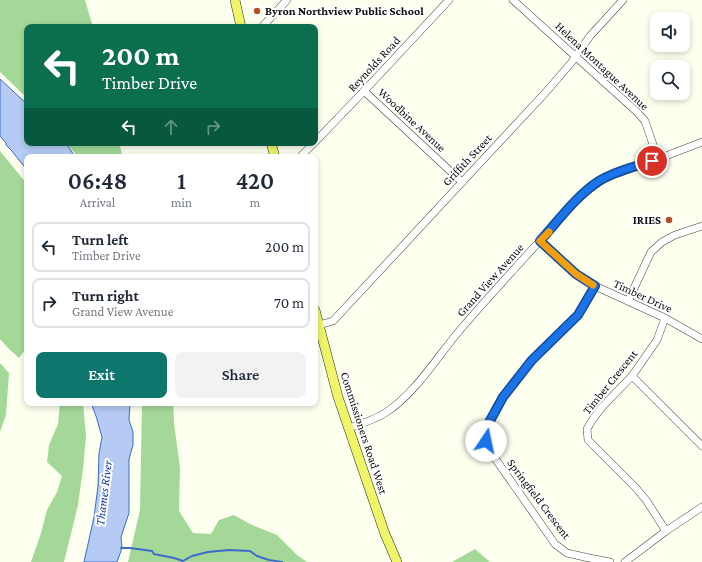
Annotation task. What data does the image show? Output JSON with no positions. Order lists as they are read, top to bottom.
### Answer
{
  "streets": {
    "main road": ["Commissioners Road West"],
    "street": [
      "Reynolds Road",
      "Helena Montague Avenue",
      "Woodbine Avenue",
      "Griffith Street",
      "Grand View Avenue",
      "Timber Drive",
      "Timber Crescent",
      "Springfield Crescent"
    ]
  },
  "crossings": [
    ["Reynolds Road", "Woodbine Avenue"],
    ["Helena Montague Avenue", "Griffith Street"],
    ["Helena Montague Avenue", "Grand View Avenue"],
    ["Woodbine Avenue", "Griffith Street"],
    ["Griffith Street", "Commissioners Road West"],
    ["Grand View Avenue", "Timber Drive"],
    ["Grand View Avenue", "Commissioners Road West"],
    ["Timber Drive", "Timber Crescent"],
    ["Timber Drive", "Springfield Crescent"]
  ],
  "water": ["Thames River"],
  "places": ["Byron Northview Public School", "IRIES"],
  "page": {
    "turn": ["200 m", "Timber Drive"],
    "eta": [
      "06:48",
      "Arrival",
      "1",
      "min",
      "420",
      "m"
    ],
    "list": [
      {
        "name": "Turn left",
        "note": "Timber Drive",
        "value": "200 m"
      },
      {
        "name": "Turn right",
        "note": "Grand View Avenue",
        "value": "70 m"
      }
    ],
    "buttons": ["Exit", "Share"]
  }
}
